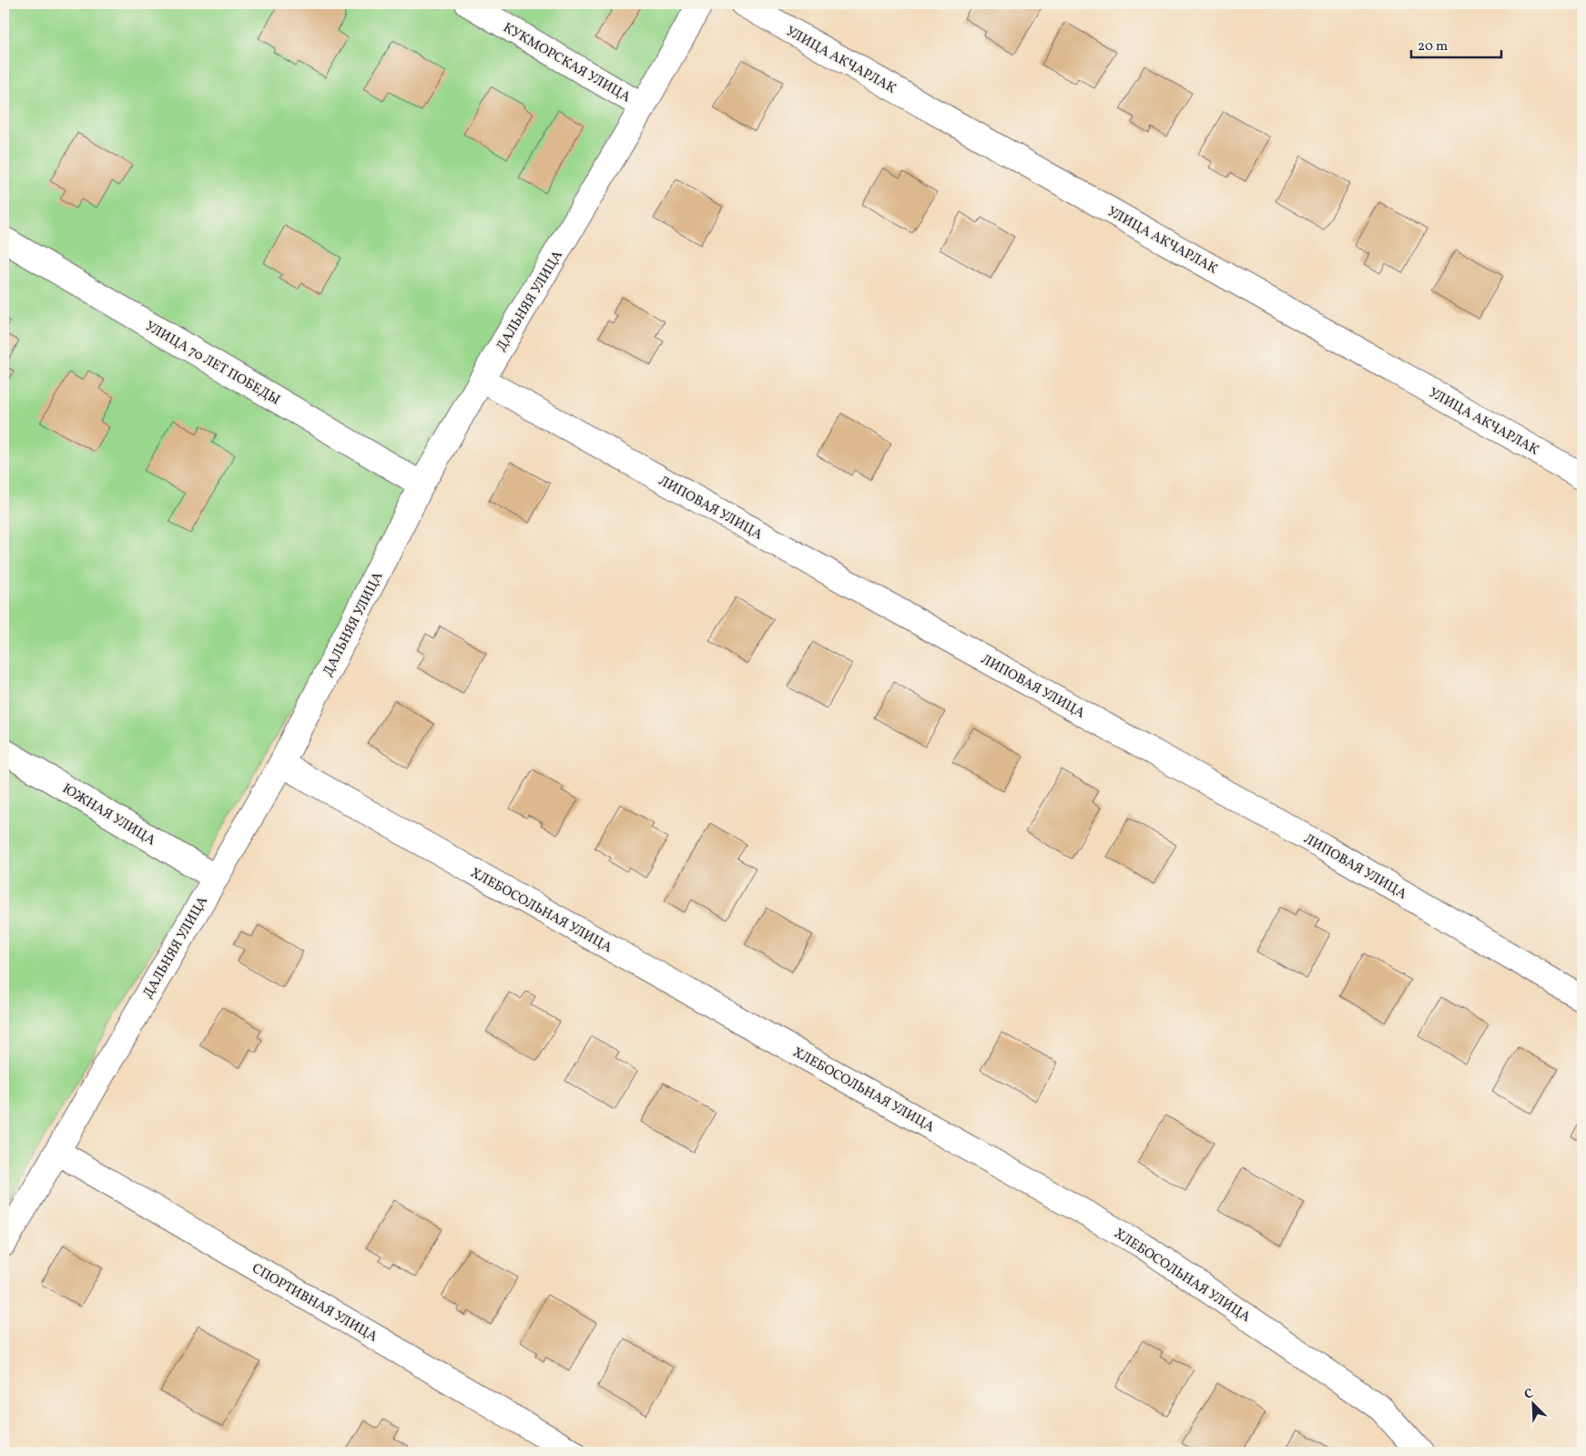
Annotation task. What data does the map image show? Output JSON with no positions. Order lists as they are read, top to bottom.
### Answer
{
  "streets": {
    "street": [
      "УЛИЦА АКЧАРЛАК",
      "КУКМОРСКАЯ УЛИЦА",
      "ДАЛЬНЯЯ УЛИЦА",
      "УЛИЦА 70 ЛЕТ ПОБЕДЫ",
      "ЛИПОВАЯ УЛИЦА",
      "ЮЖНАЯ УЛИЦА",
      "ХЛЕБОСОЛЬНАЯ УЛИЦА",
      "СПОРТИВНАЯ УЛИЦА"
    ]
  },
  "crossings": [
    ["КУКМОРСКАЯ УЛИЦА", "ДАЛЬНЯЯ УЛИЦА"],
    ["ДАЛЬНЯЯ УЛИЦА", "УЛИЦА 70 ЛЕТ ПОБЕДЫ"],
    ["ДАЛЬНЯЯ УЛИЦА", "ЛИПОВАЯ УЛИЦА"],
    ["ДАЛЬНЯЯ УЛИЦА", "ЮЖНАЯ УЛИЦА"],
    ["ДАЛЬНЯЯ УЛИЦА", "ХЛЕБОСОЛЬНАЯ УЛИЦА"],
    ["ДАЛЬНЯЯ УЛИЦА", "СПОРТИВНАЯ УЛИЦА"]
  ],
  "scale_bar": "20 m",
  "north": "top left"
}
